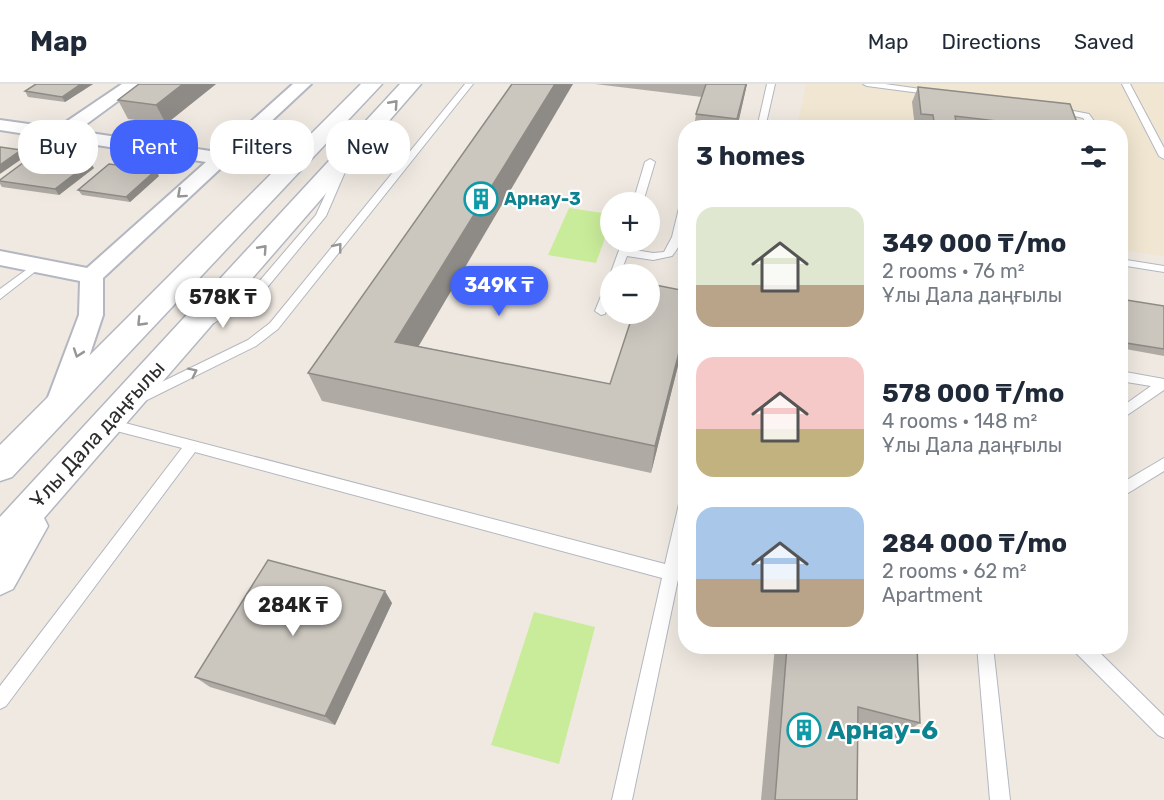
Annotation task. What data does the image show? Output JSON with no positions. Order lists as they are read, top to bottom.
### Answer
{
  "streets": {
    "main road": ["Ұлы Дала даңғылы"]
  },
  "places": {
    "building": ["Арнау-3", "Арнау-6"]
  },
  "page": {
    "header": "Map",
    "nav": ["Map", "Directions", "Saved"],
    "chip": [
      "Buy",
      "Rent",
      "Filters",
      "New"
    ],
    "heading": "3 homes",
    "map_buttons": ["+", "−"],
    "list": [
      {
        "name": "349 000 ₸/mo",
        "note": "2 rooms · 76 m² · Ұлы Дала даңғылы"
      },
      {
        "name": "578 000 ₸/mo",
        "note": "4 rooms · 148 m² · Ұлы Дала даңғылы"
      },
      {
        "name": "284 000 ₸/mo",
        "note": "2 rooms · 62 m² · Apartment"
      }
    ],
    "price": ["349K ₸", "578K ₸", "284K ₸"]
  }
}
